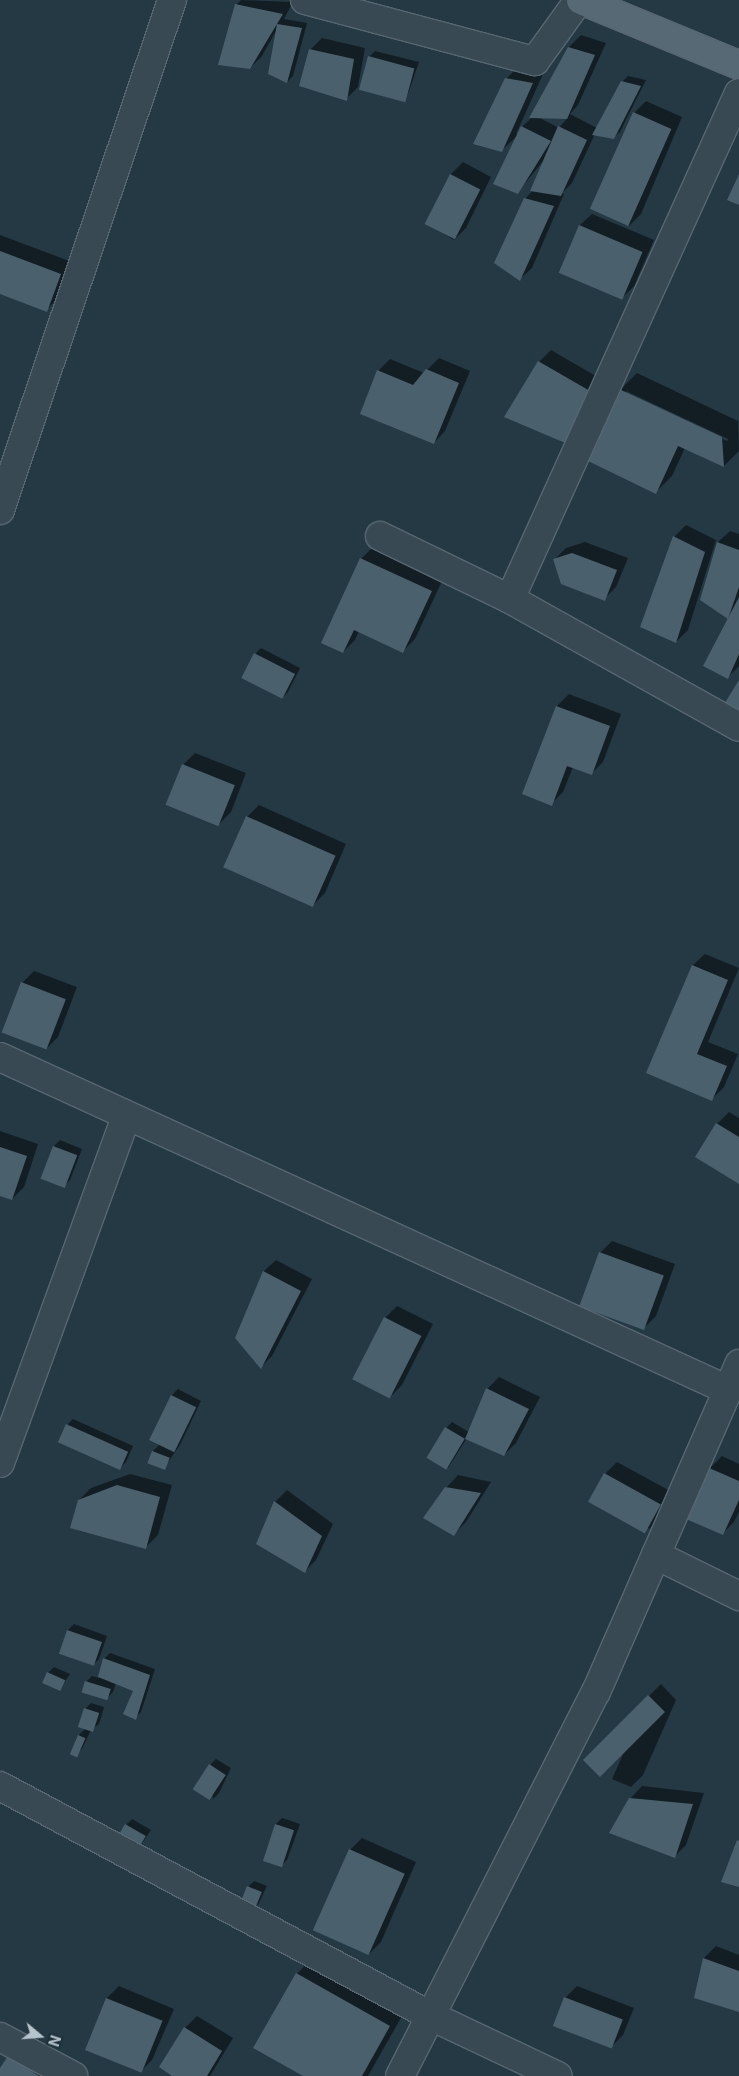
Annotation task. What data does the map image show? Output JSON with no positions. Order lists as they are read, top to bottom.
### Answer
{
  "north": "right"
}
